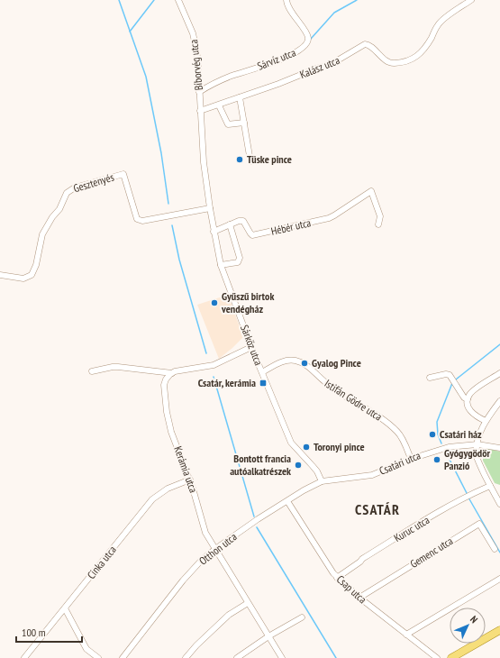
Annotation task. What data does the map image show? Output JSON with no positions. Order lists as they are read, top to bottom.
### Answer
{
  "streets": {
    "street": [
      "Sárvíz utca",
      "Bíborvég utca",
      "Kalász utca",
      "Gesztenyés",
      "Hébér utca",
      "Sárköz utca",
      "Istifán Gödre utca",
      "Csatári utca",
      "Kerámia utca",
      "Kuruc utca",
      "Otthon utca",
      "Gemenc utca",
      "Cinka utca",
      "Csap utca"
    ]
  },
  "crossings": [
    ["Sárvíz utca", "Bíborvég utca"],
    ["Bíborvég utca", "Kalász utca"],
    ["Bíborvég utca", "Sárköz utca"],
    ["Kalász utca", "Sárköz utca"],
    ["Gesztenyés", "Sárköz utca"],
    ["Hébér utca", "Sárköz utca"],
    ["Sárköz utca", "Istifán Gödre utca"],
    ["Sárköz utca", "Csatári utca"],
    ["Sárköz utca", "Otthon utca"],
    ["Istifán Gödre utca", "Csatári utca"],
    ["Csatári utca", "Otthon utca"],
    ["Kerámia utca", "Otthon utca"],
    ["Kerámia utca", "Cinka utca"],
    ["Kuruc utca", "Csap utca"],
    ["Otthon utca", "Csap utca"],
    ["Gemenc utca", "Csap utca"]
  ],
  "districts": ["CSATÁR"],
  "places": {
    "other": [
      "Tüske pince",
      "Gyűszű birtok vendégház",
      "Gyalog Pince",
      "Csatári ház",
      "Toronyi pince",
      "Gyógygödör Panzió",
      "Bontott francia autóalkatrészek"
    ],
    "transit": ["Csatár, kerámia"]
  },
  "scale_bar": "100 m",
  "north": "top right"
}
